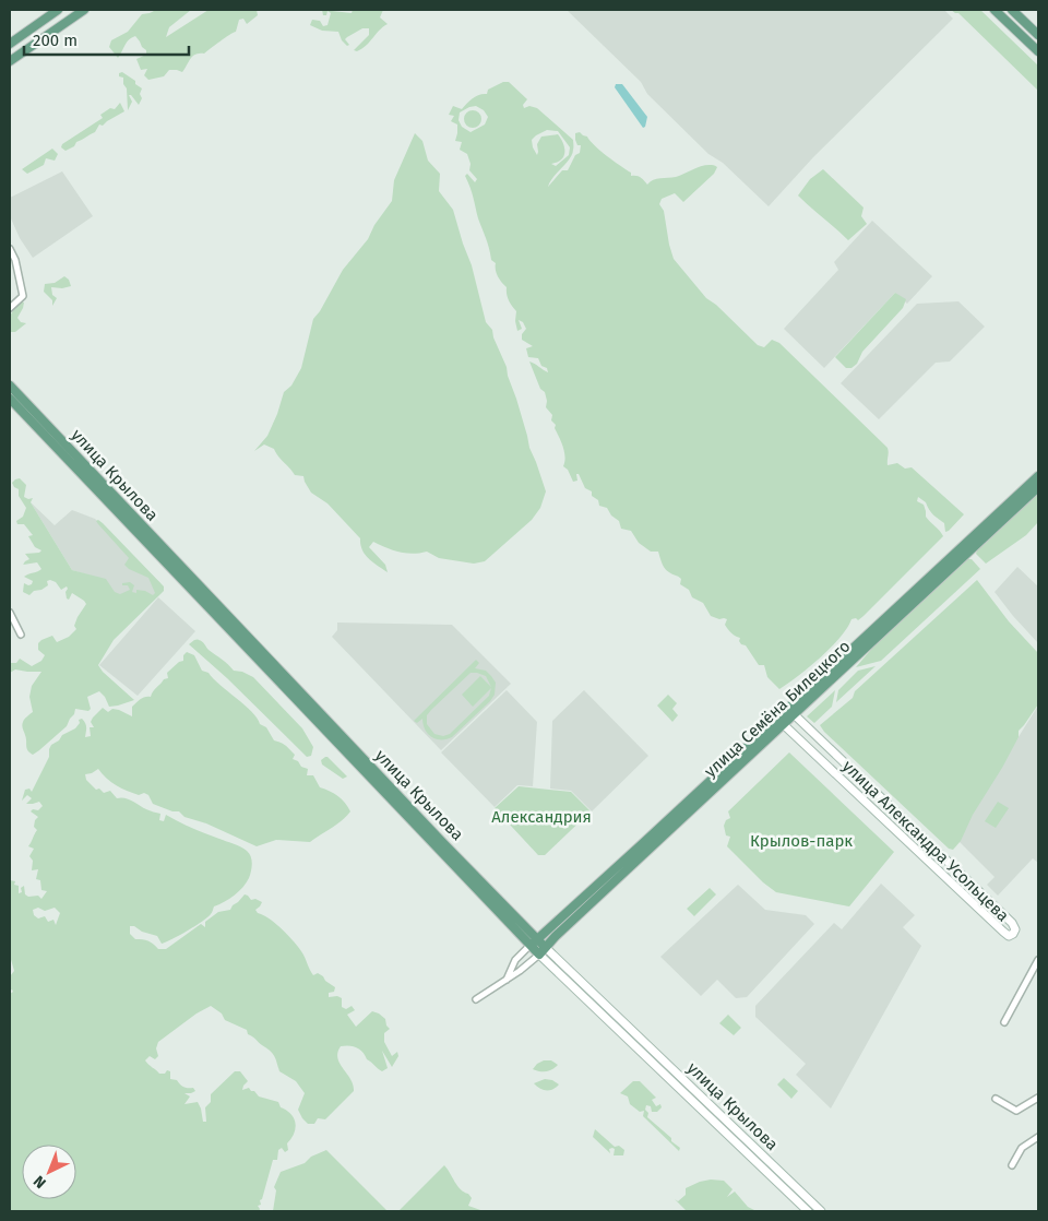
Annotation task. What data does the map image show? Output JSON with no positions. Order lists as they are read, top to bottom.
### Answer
{
  "streets": {
    "main road": ["улица Крылова", "улица Семёна Билецкого", "улица Александра Усольцева"]
  },
  "crossings": [
    ["улица Крылова", "улица Семёна Билецкого"],
    ["улица Семёна Билецкого", "улица Александра Усольцева"]
  ],
  "parks": ["Александрия", "Крылов-парк"],
  "scale_bar": "200 m",
  "north": "bottom left"
}
